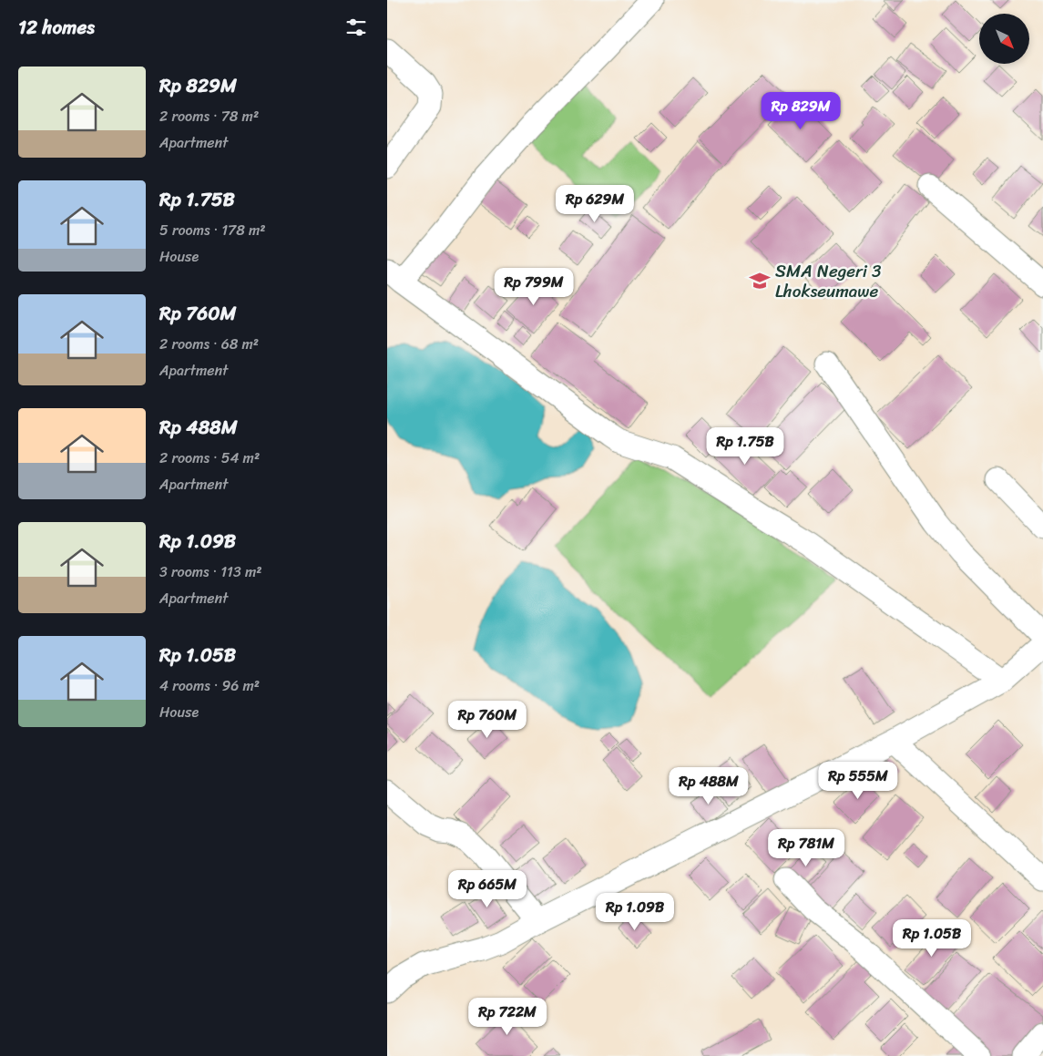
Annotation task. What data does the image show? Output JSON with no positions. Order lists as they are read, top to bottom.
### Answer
{
  "places": {
    "school or university": ["SMA Negeri 3 Lhokseumawe"]
  },
  "north": "bottom right",
  "page": {
    "heading": "12 homes",
    "list": [
      {
        "name": "Rp 829M",
        "note": "2 rooms · 78 m² · Apartment"
      },
      {
        "name": "Rp 1.75B",
        "note": "5 rooms · 178 m² · House"
      },
      {
        "name": "Rp 760M",
        "note": "2 rooms · 68 m² · Apartment"
      },
      {
        "name": "Rp 488M",
        "note": "2 rooms · 54 m² · Apartment"
      },
      {
        "name": "Rp 1.09B",
        "note": "3 rooms · 113 m² · Apartment"
      },
      {
        "name": "Rp 1.05B",
        "note": "4 rooms · 96 m² · House"
      }
    ],
    "price": [
      "Rp 829M",
      "Rp 629M",
      "Rp 799M",
      "Rp 1.75B",
      "Rp 760M",
      "Rp 555M",
      "Rp 488M",
      "Rp 781M",
      "Rp 665M",
      "Rp 1.09B",
      "Rp 1.05B",
      "Rp 722M"
    ]
  }
}
